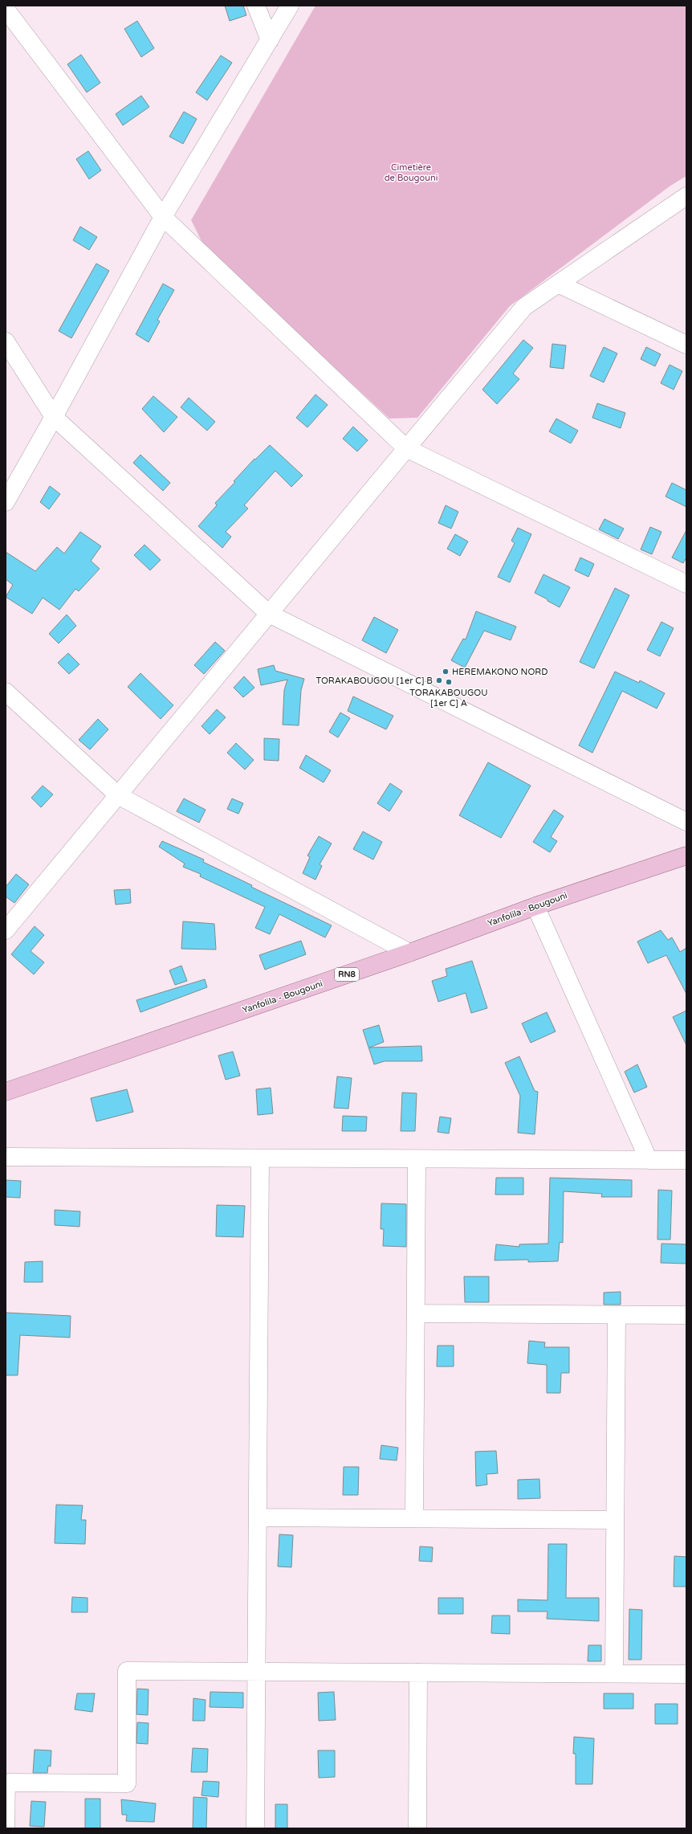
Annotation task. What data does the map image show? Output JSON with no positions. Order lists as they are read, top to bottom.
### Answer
{
  "streets": {
    "main road": ["Yanfolila - Bougouni", "RN8"]
  },
  "parks": ["Cimetière de Bougouni"],
  "places": ["HEREMAKONO NORD", "TORAKABOUGOU [1er C] B", "TORAKABOUGOU [1er C] A"]
}
